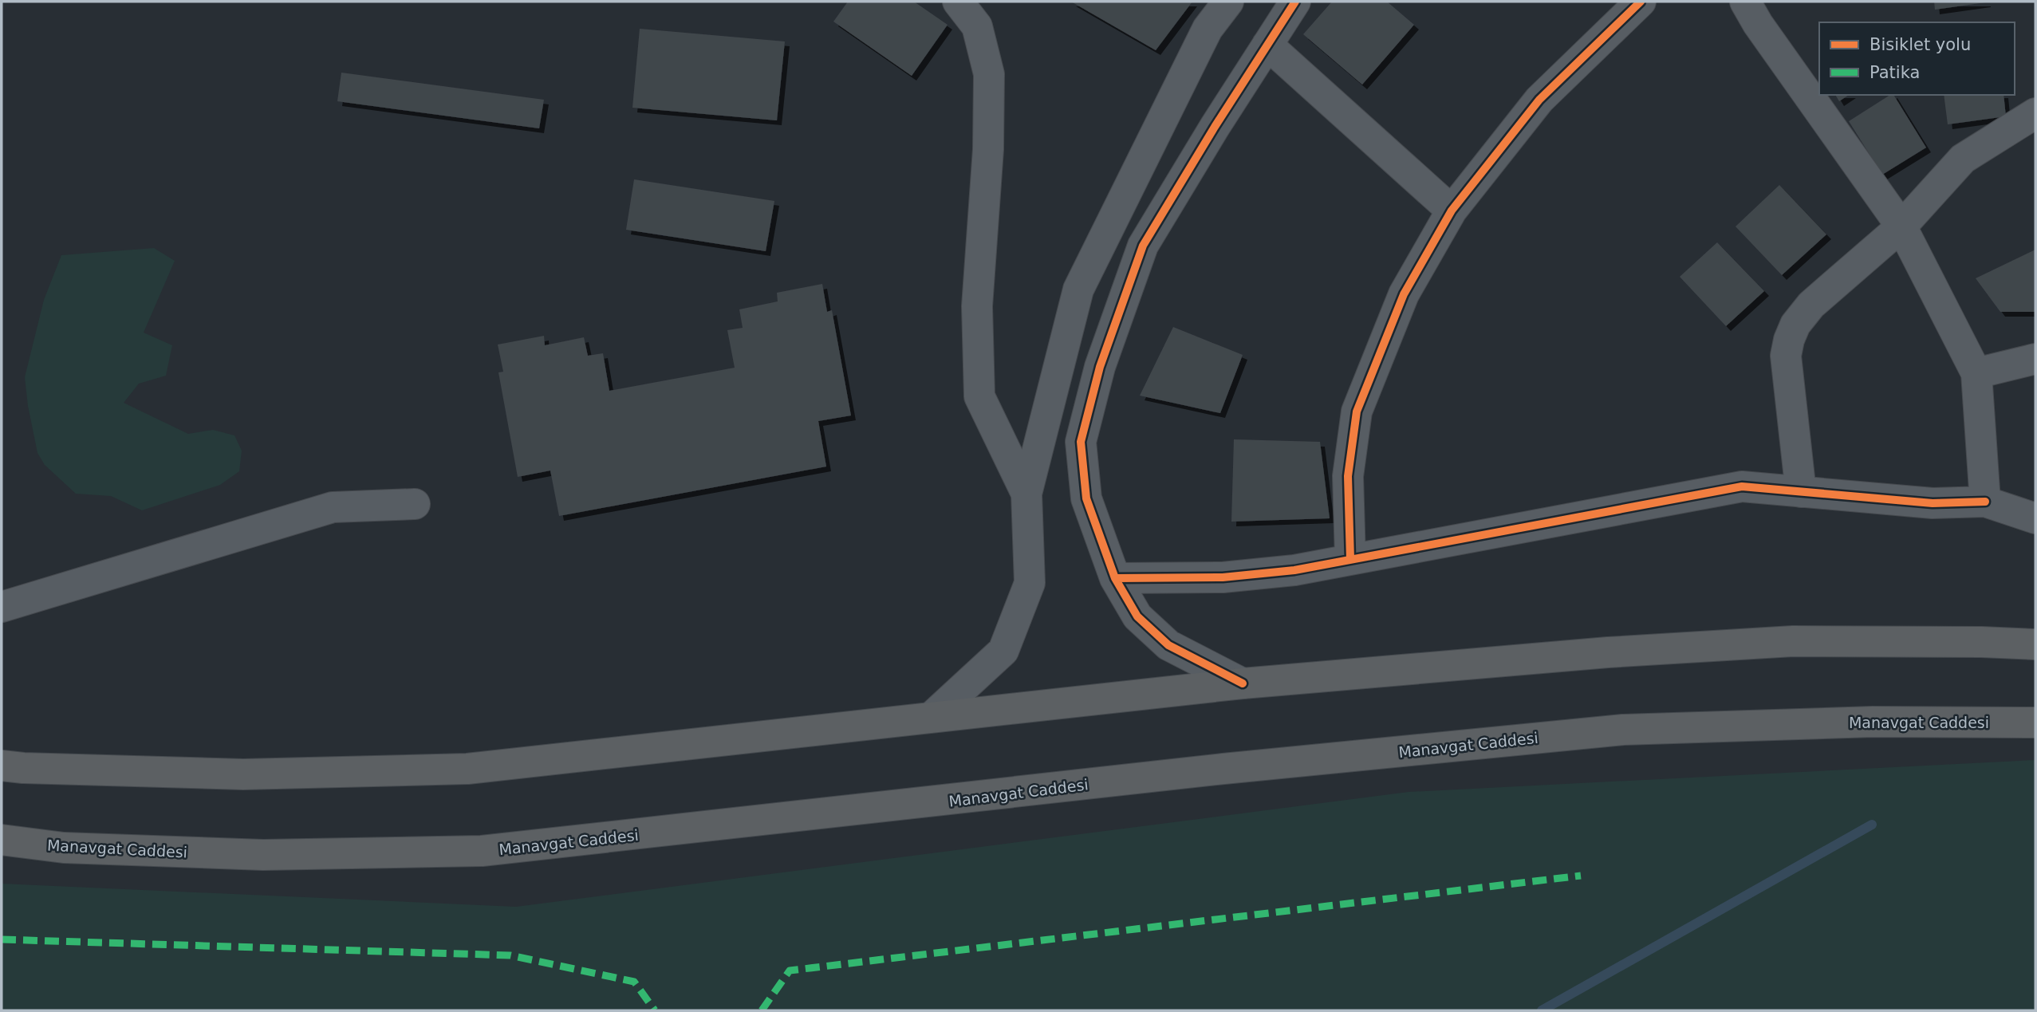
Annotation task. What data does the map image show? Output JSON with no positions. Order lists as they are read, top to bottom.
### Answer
{
  "streets": {
    "highway": ["Manavgat Caddesi"]
  },
  "legend": ["Bisiklet yolu", "Patika"]
}
